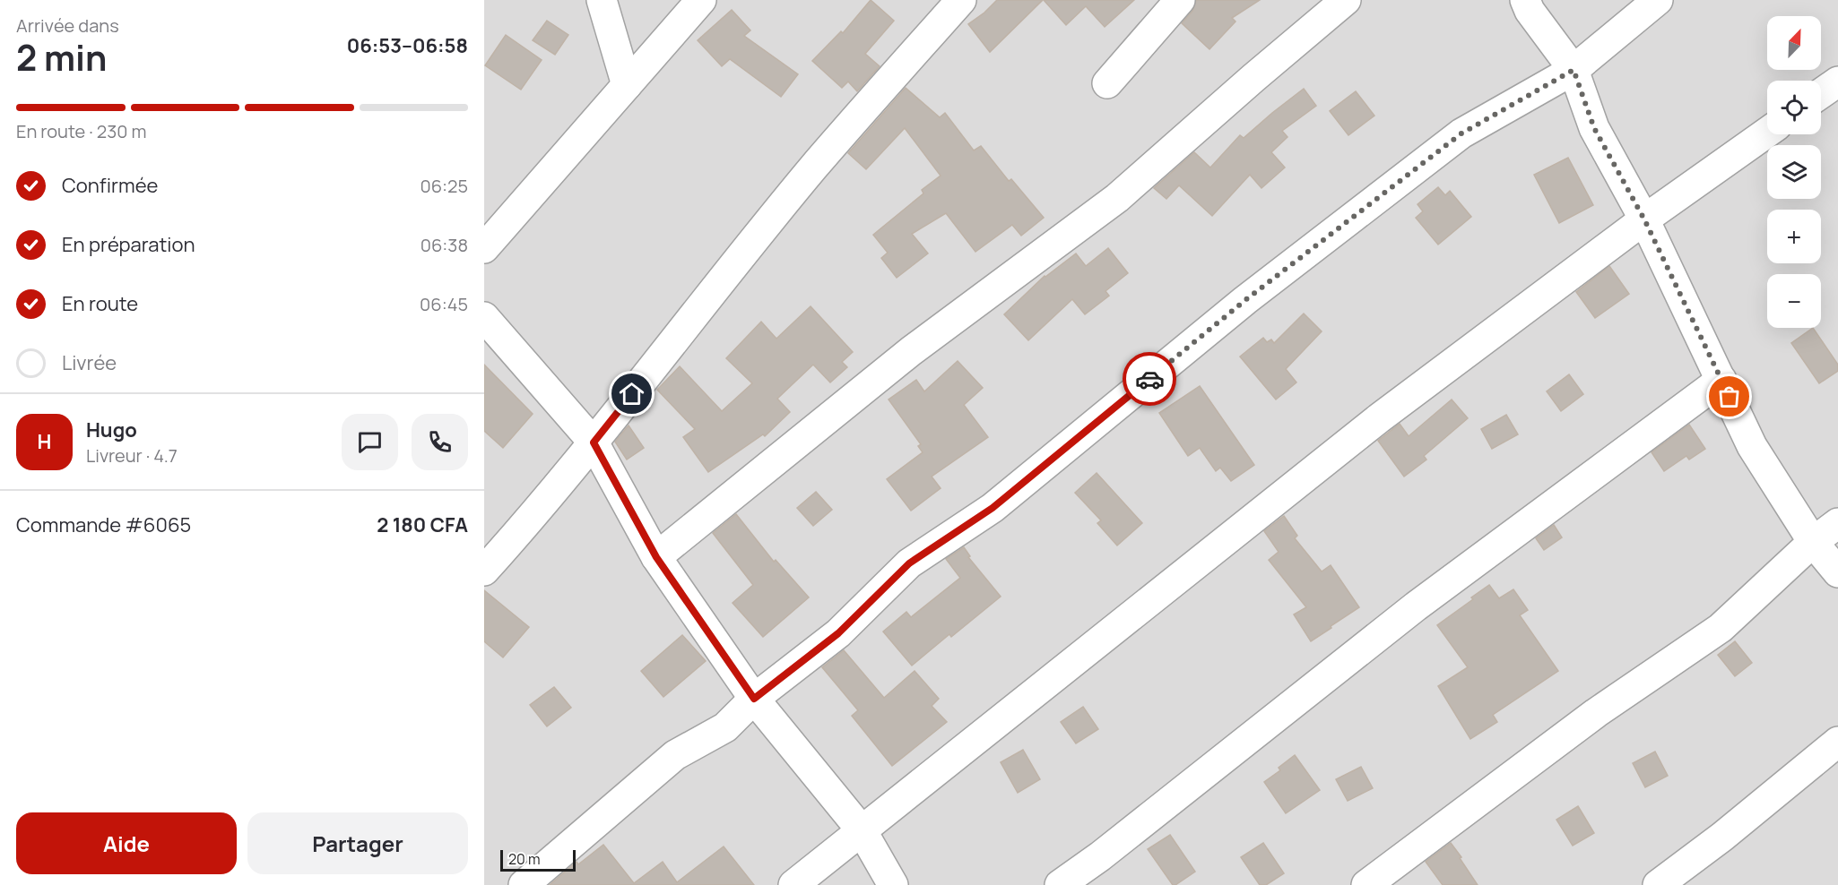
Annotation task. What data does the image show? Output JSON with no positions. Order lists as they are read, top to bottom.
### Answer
{
  "scale_bar": "20 m",
  "north": "top right",
  "page": {
    "heading": ["2 min", "Arrivée dans", "06:53–06:58"],
    "panel": [
      "Hugo",
      "Livreur · 4.7",
      "Commande #6065",
      "2 180 CFA"
    ],
    "map_buttons": ["+", "−"],
    "bar": "En route · 230 m",
    "list": [
      ["Confirmée", "06:25"],
      ["En préparation", "06:38"],
      ["En route", "06:45"],
      "Livrée"
    ],
    "round": "H",
    "buttons": ["Aide", "Partager"],
    "scale": "20 m"
  }
}
